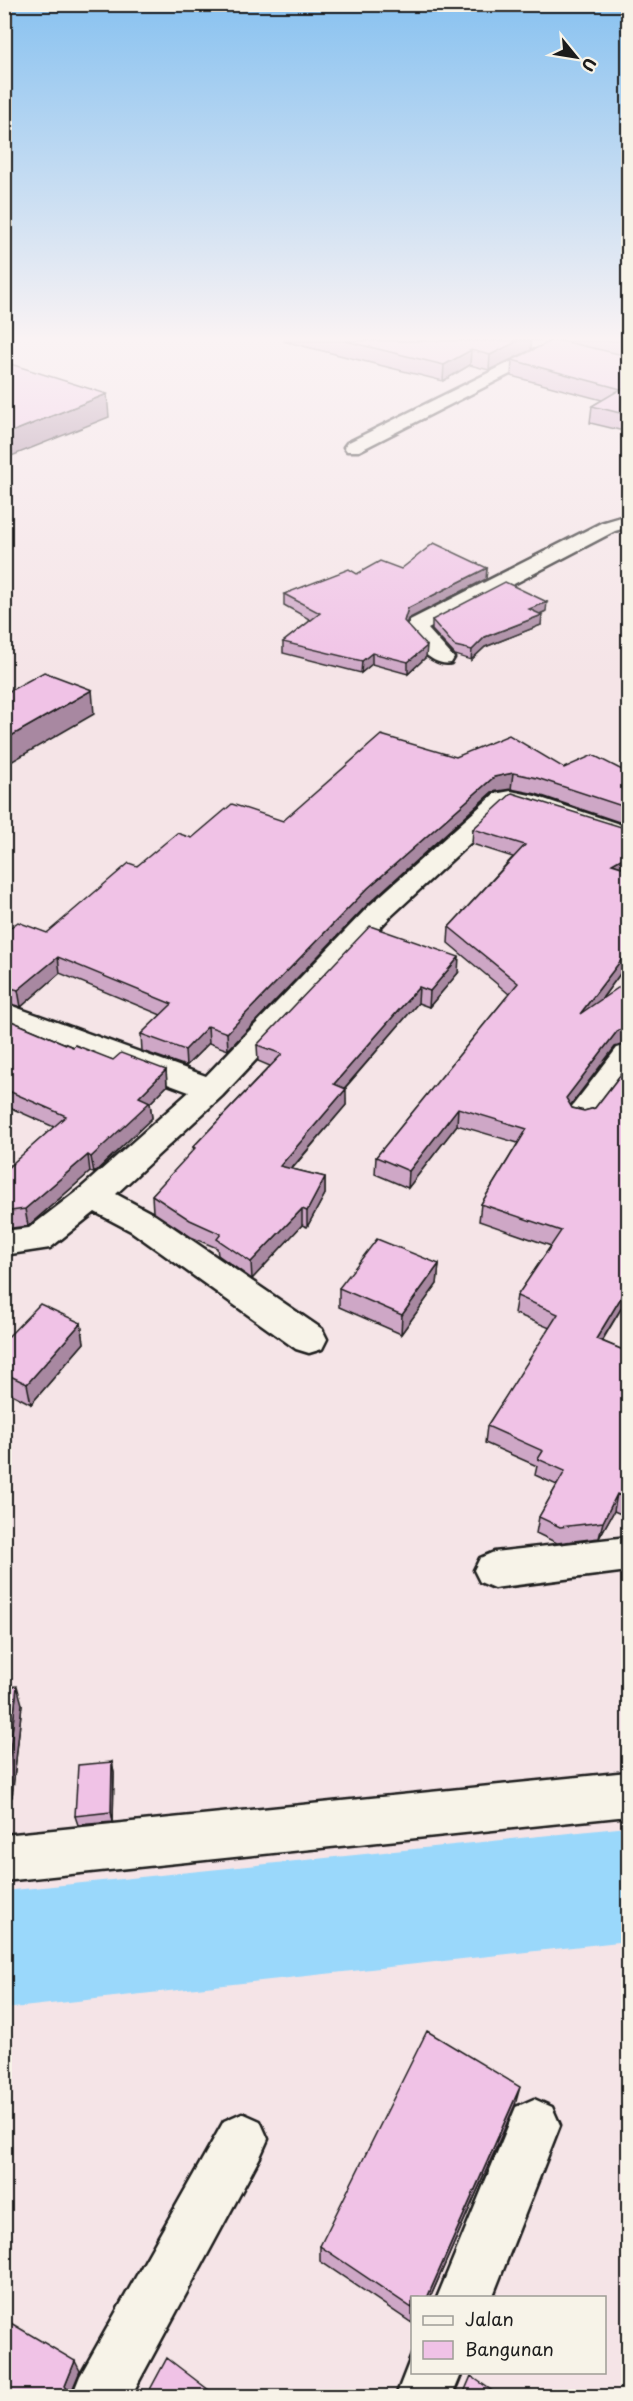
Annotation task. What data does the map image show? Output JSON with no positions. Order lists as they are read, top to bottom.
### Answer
{
  "legend": ["Jalan", "Bangunan"],
  "north": "bottom right"
}
